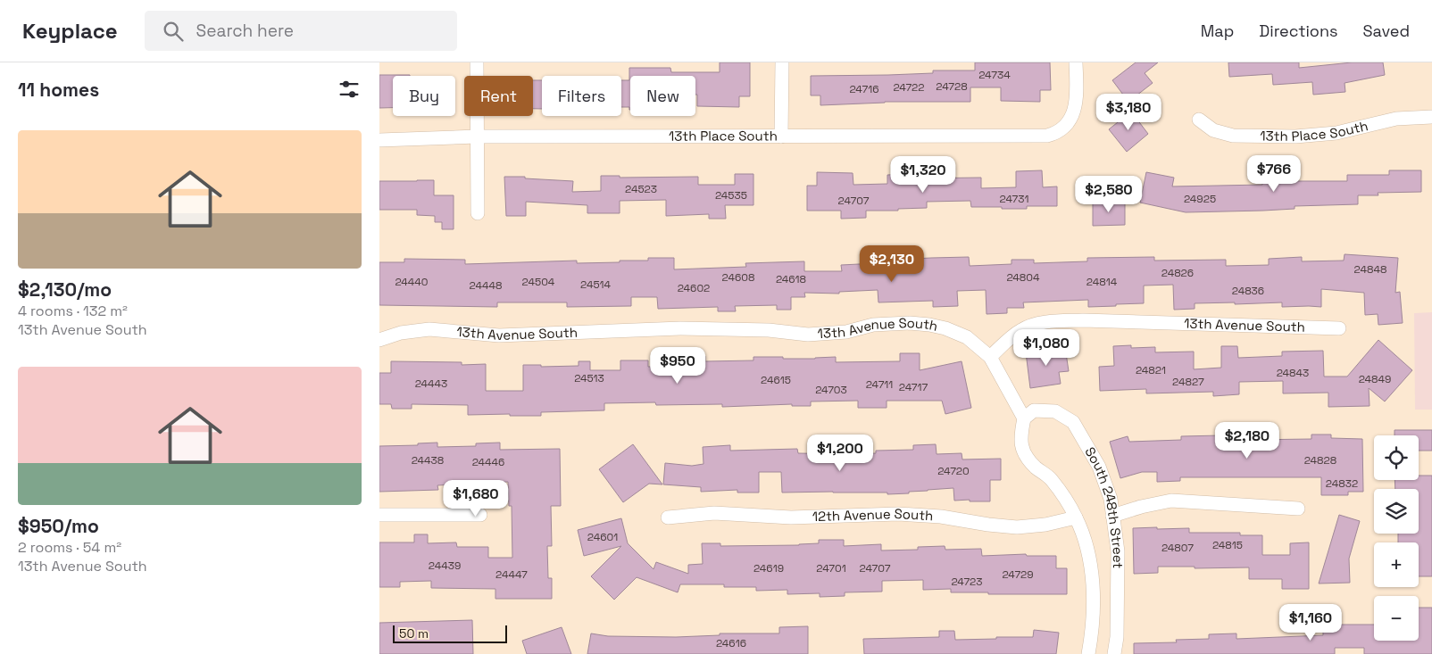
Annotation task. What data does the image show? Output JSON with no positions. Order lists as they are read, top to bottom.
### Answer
{
  "streets": {
    "street": [
      "13th Place South",
      "13th Avenue South",
      "South 248th Street",
      "12th Avenue South"
    ]
  },
  "crossings": [
    ["South 248th Street", "12th Avenue South"]
  ],
  "house_numbers": [
    "24734",
    "24728",
    "24722",
    "24716",
    "24523",
    "24535",
    "24731",
    "24925",
    "24707",
    "24848",
    "24826",
    "24608",
    "24804",
    "24618",
    "24440",
    "24504",
    "24814",
    "24514",
    "24448",
    "24602",
    "24836",
    "24821",
    "24843",
    "24513",
    "24849",
    "24615",
    "24827",
    "24443",
    "24711",
    "24717",
    "24703",
    "24438",
    "24828",
    "24446",
    "24720",
    "24832",
    "24601",
    "24815",
    "24807",
    "24439",
    "24619",
    "24701",
    "24707",
    "24447",
    "24729",
    "24723",
    "24616"
  ],
  "scale_bar": "50 m",
  "page": {
    "header": "Keyplace",
    "search": "Search here",
    "nav": ["Map", "Directions", "Saved"],
    "heading": "11 homes",
    "chip": [
      "Buy",
      "Rent",
      "Filters",
      "New"
    ],
    "price": [
      "$3,180",
      "$766",
      "$1,320",
      "$2,580",
      "$2,130",
      "$1,080",
      "$950",
      "$2,180",
      "$1,200",
      "$1,680",
      "$1,160"
    ],
    "list": [
      {
        "name": "$2,130/mo",
        "note": "4 rooms · 132 m² · 13th Avenue South"
      },
      {
        "name": "$950/mo",
        "note": "2 rooms · 54 m² · 13th Avenue South"
      }
    ],
    "map_buttons": ["+", "−"],
    "scale": "50 m"
  }
}
